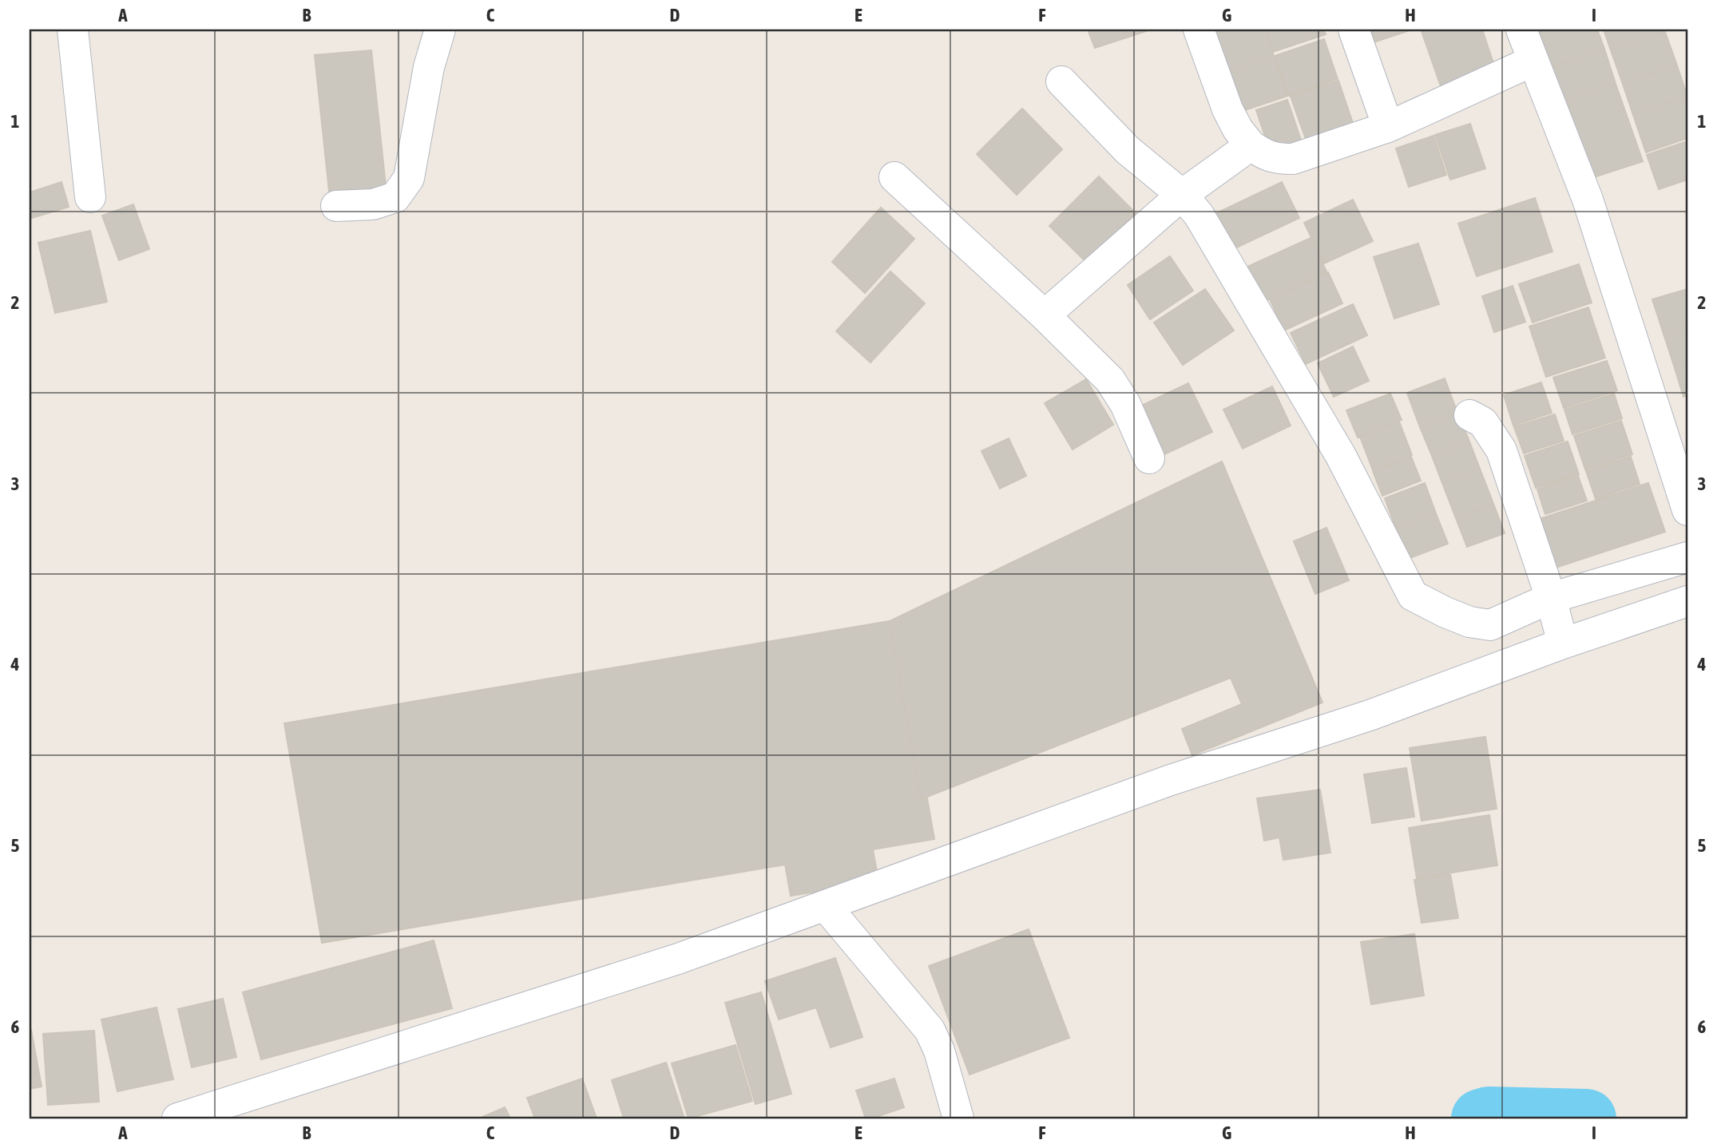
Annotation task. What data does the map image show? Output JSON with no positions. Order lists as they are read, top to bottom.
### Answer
{
  "grid": {
    "columns": [
      "A",
      "B",
      "C",
      "D",
      "E",
      "F",
      "G",
      "H",
      "I"
    ],
    "rows": [
      "1",
      "2",
      "3",
      "4",
      "5",
      "6"
    ]
  }
}
